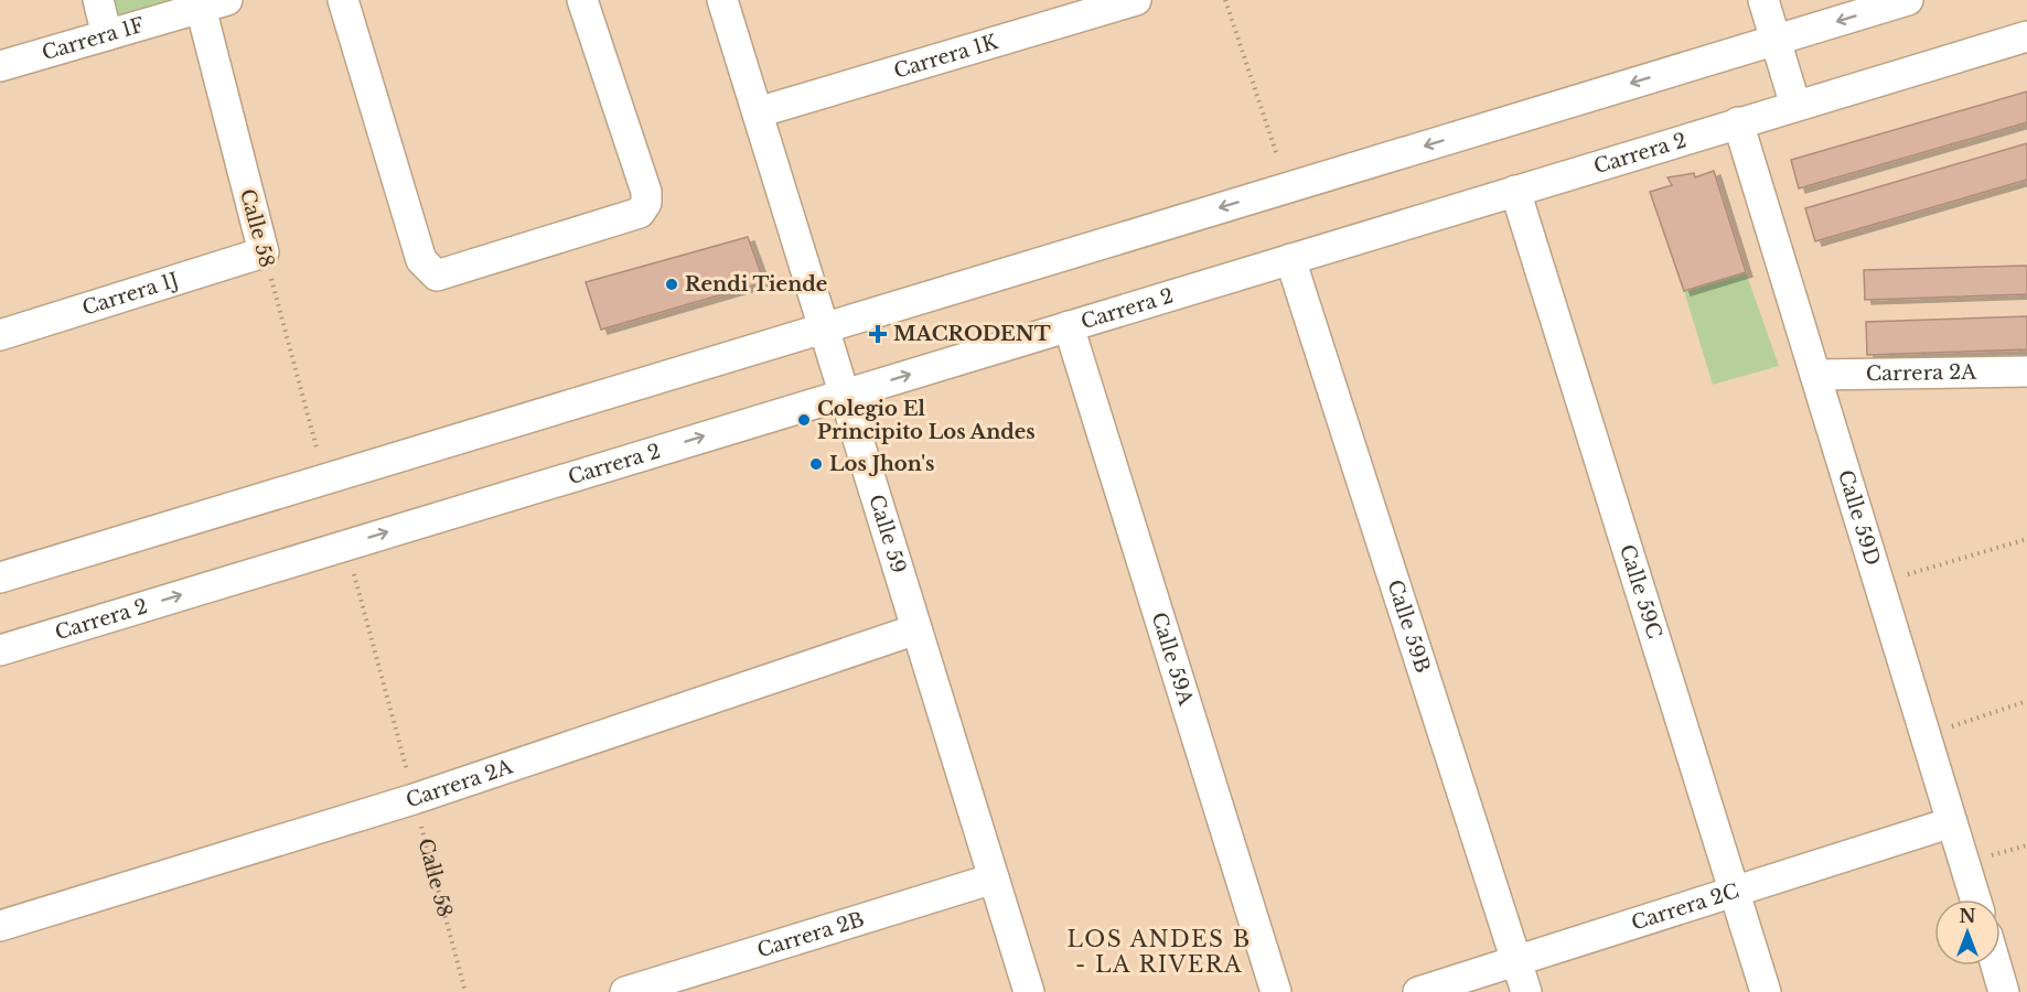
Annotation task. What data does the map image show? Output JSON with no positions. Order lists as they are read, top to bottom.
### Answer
{
  "streets": {
    "street": [
      "Carrera 1F",
      "Carrera 1K",
      "Carrera 2",
      "Calle 58",
      "Carrera 1J",
      "Carrera 2A",
      "Calle 59D",
      "Calle 59",
      "Calle 59C",
      "Calle 59B",
      "Calle 59A",
      "Carrera 2C",
      "Carrera 2B"
    ]
  },
  "crossings": [
    ["Carrera 1F", "Calle 58"],
    ["Carrera 1K", "Calle 59"],
    ["Carrera 2", "Calle 59D"],
    ["Carrera 2", "Calle 59"],
    ["Carrera 2", "Calle 59C"],
    ["Carrera 2", "Calle 59B"],
    ["Carrera 2", "Calle 59A"],
    ["Calle 58", "Carrera 1J"],
    ["Calle 58", "Carrera 2A"],
    ["Carrera 2A", "Calle 59D"],
    ["Carrera 2A", "Calle 59"],
    ["Calle 59D", "Carrera 2C"],
    ["Calle 59", "Carrera 2B"],
    ["Calle 59C", "Carrera 2C"],
    ["Calle 59B", "Carrera 2C"]
  ],
  "districts": ["LOS ANDES B - LA RIVERA"],
  "places": {
    "other": ["Rendi Tiende", "Colegio El Principito Los Andes", "Los Jhon's"],
    "health": ["MACRODENT"]
  },
  "north": "top"
}
